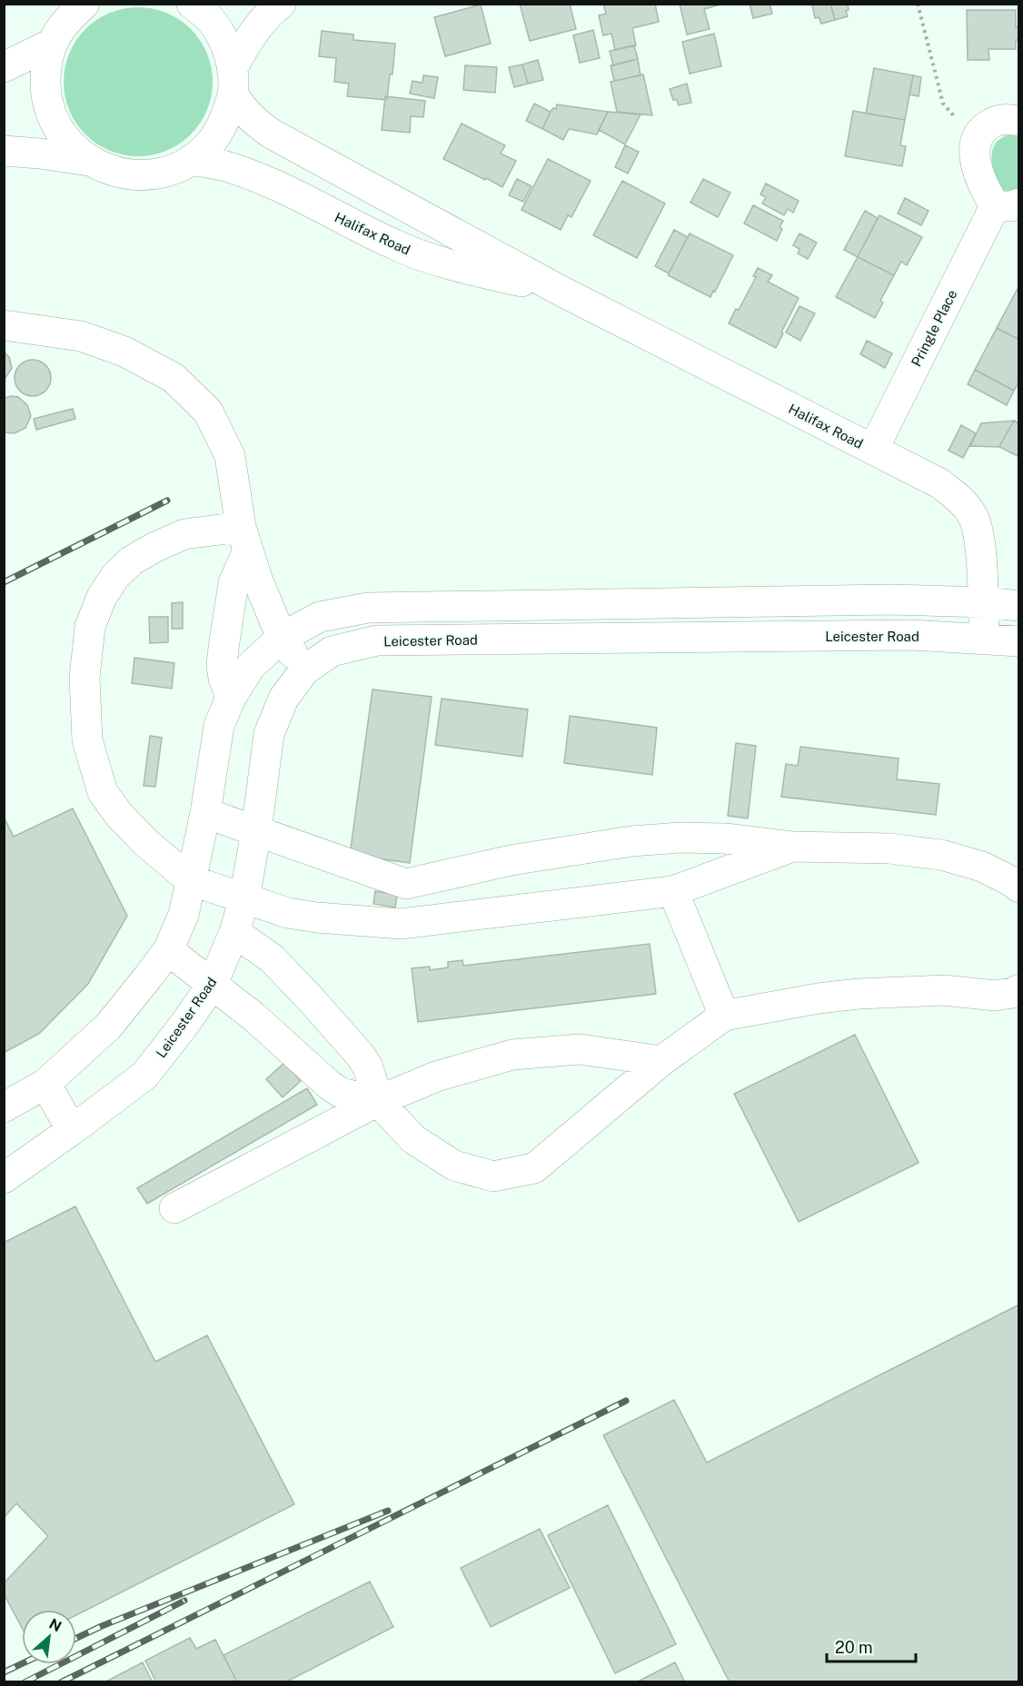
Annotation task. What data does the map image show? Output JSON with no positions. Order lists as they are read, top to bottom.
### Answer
{
  "streets": {
    "street": ["Halifax Road", "Pringle Place", "Leicester Road"]
  },
  "crossings": [
    ["Halifax Road", "Pringle Place"],
    ["Halifax Road", "Leicester Road"]
  ],
  "scale_bar": "20 m",
  "north": "top right"
}
